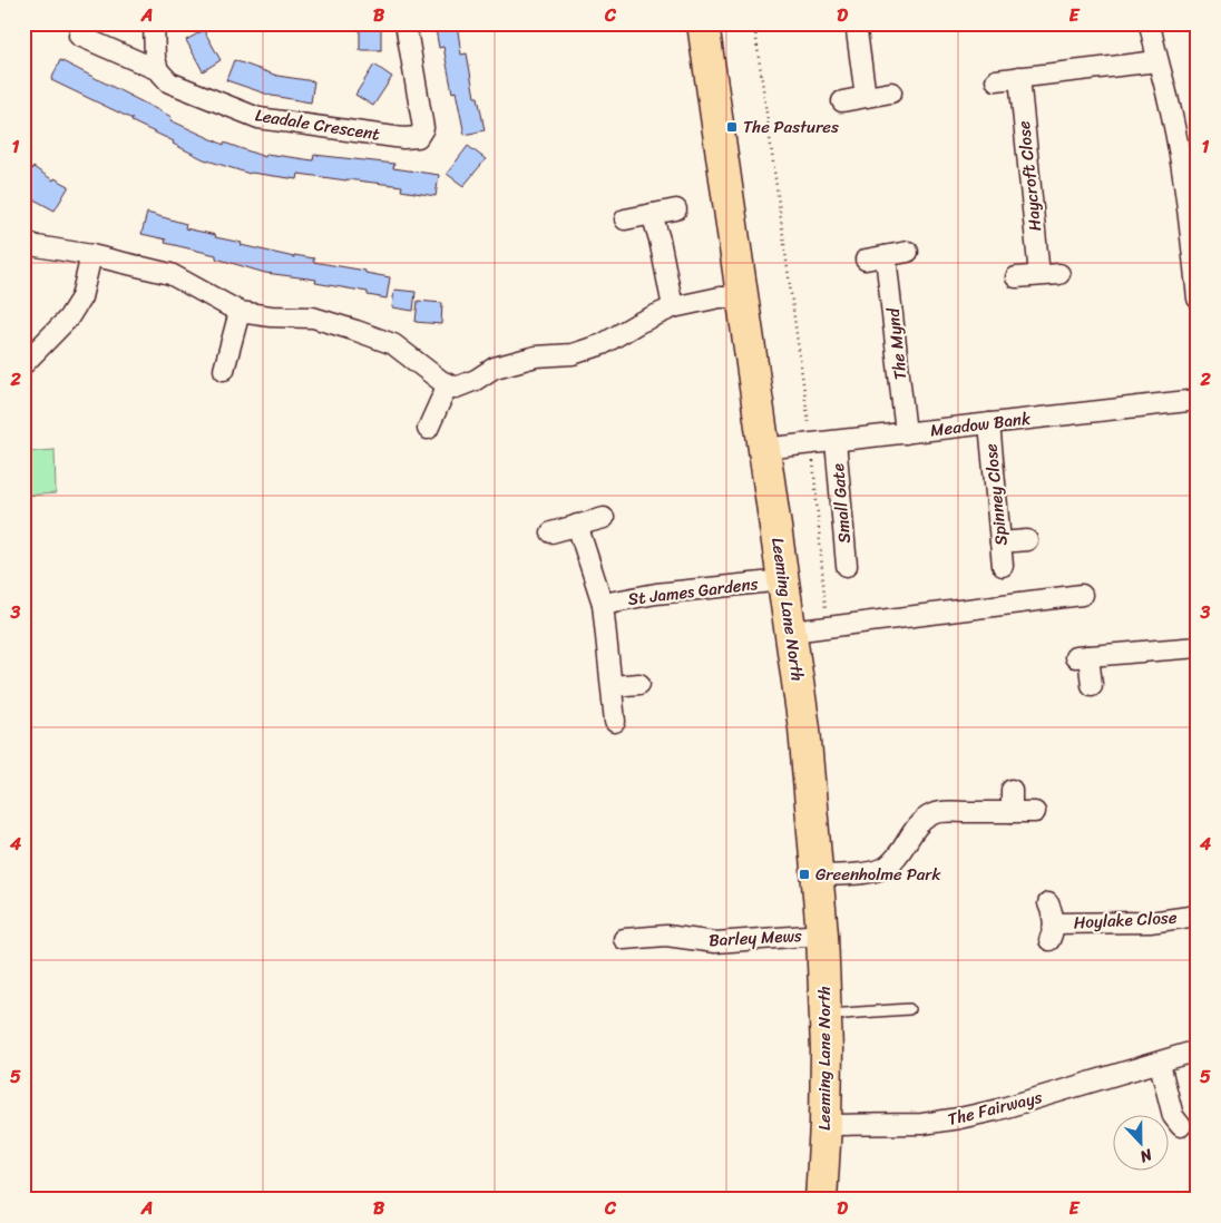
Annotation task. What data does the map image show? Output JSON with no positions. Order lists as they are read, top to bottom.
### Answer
{
  "streets": {
    "highway": ["Leeming Lane North"],
    "street": [
      "Leadale Crescent",
      "Haycroft Close",
      "The Mynd",
      "Meadow Bank",
      "Spinney Close",
      "Small Gate",
      "St James Gardens",
      "Hoylake Close",
      "Barley Mews",
      "The Fairways"
    ]
  },
  "crossings": [
    ["The Mynd", "Meadow Bank"],
    ["Meadow Bank", "Spinney Close"],
    ["Meadow Bank", "Small Gate"],
    ["Meadow Bank", "Leeming Lane North"],
    ["St James Gardens", "Leeming Lane North"],
    ["Leeming Lane North", "Barley Mews"],
    ["Leeming Lane North", "The Fairways"]
  ],
  "places": {
    "transit": ["The Pastures", "Greenholme Park"]
  },
  "north": "bottom",
  "grid": {
    "columns": [
      "A",
      "B",
      "C",
      "D",
      "E"
    ],
    "rows": [
      "1",
      "2",
      "3",
      "4",
      "5"
    ]
  }
}
